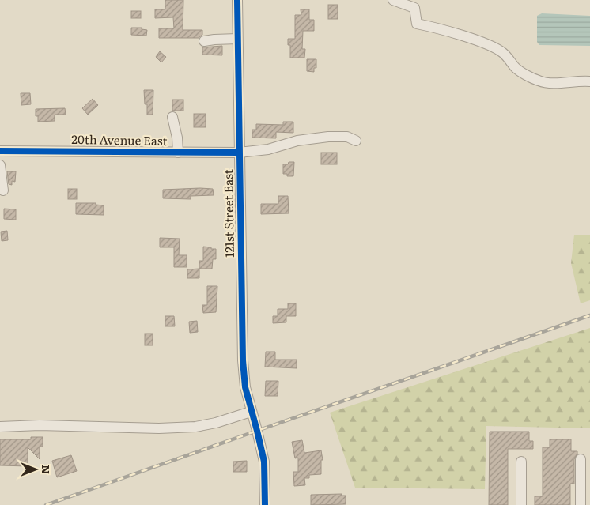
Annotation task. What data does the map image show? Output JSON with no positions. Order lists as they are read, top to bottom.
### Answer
{
  "streets": {
    "street": ["20th Avenue East", "121st Street East"]
  },
  "crossings": [
    ["20th Avenue East", "121st Street East"]
  ],
  "north": "right"
}
